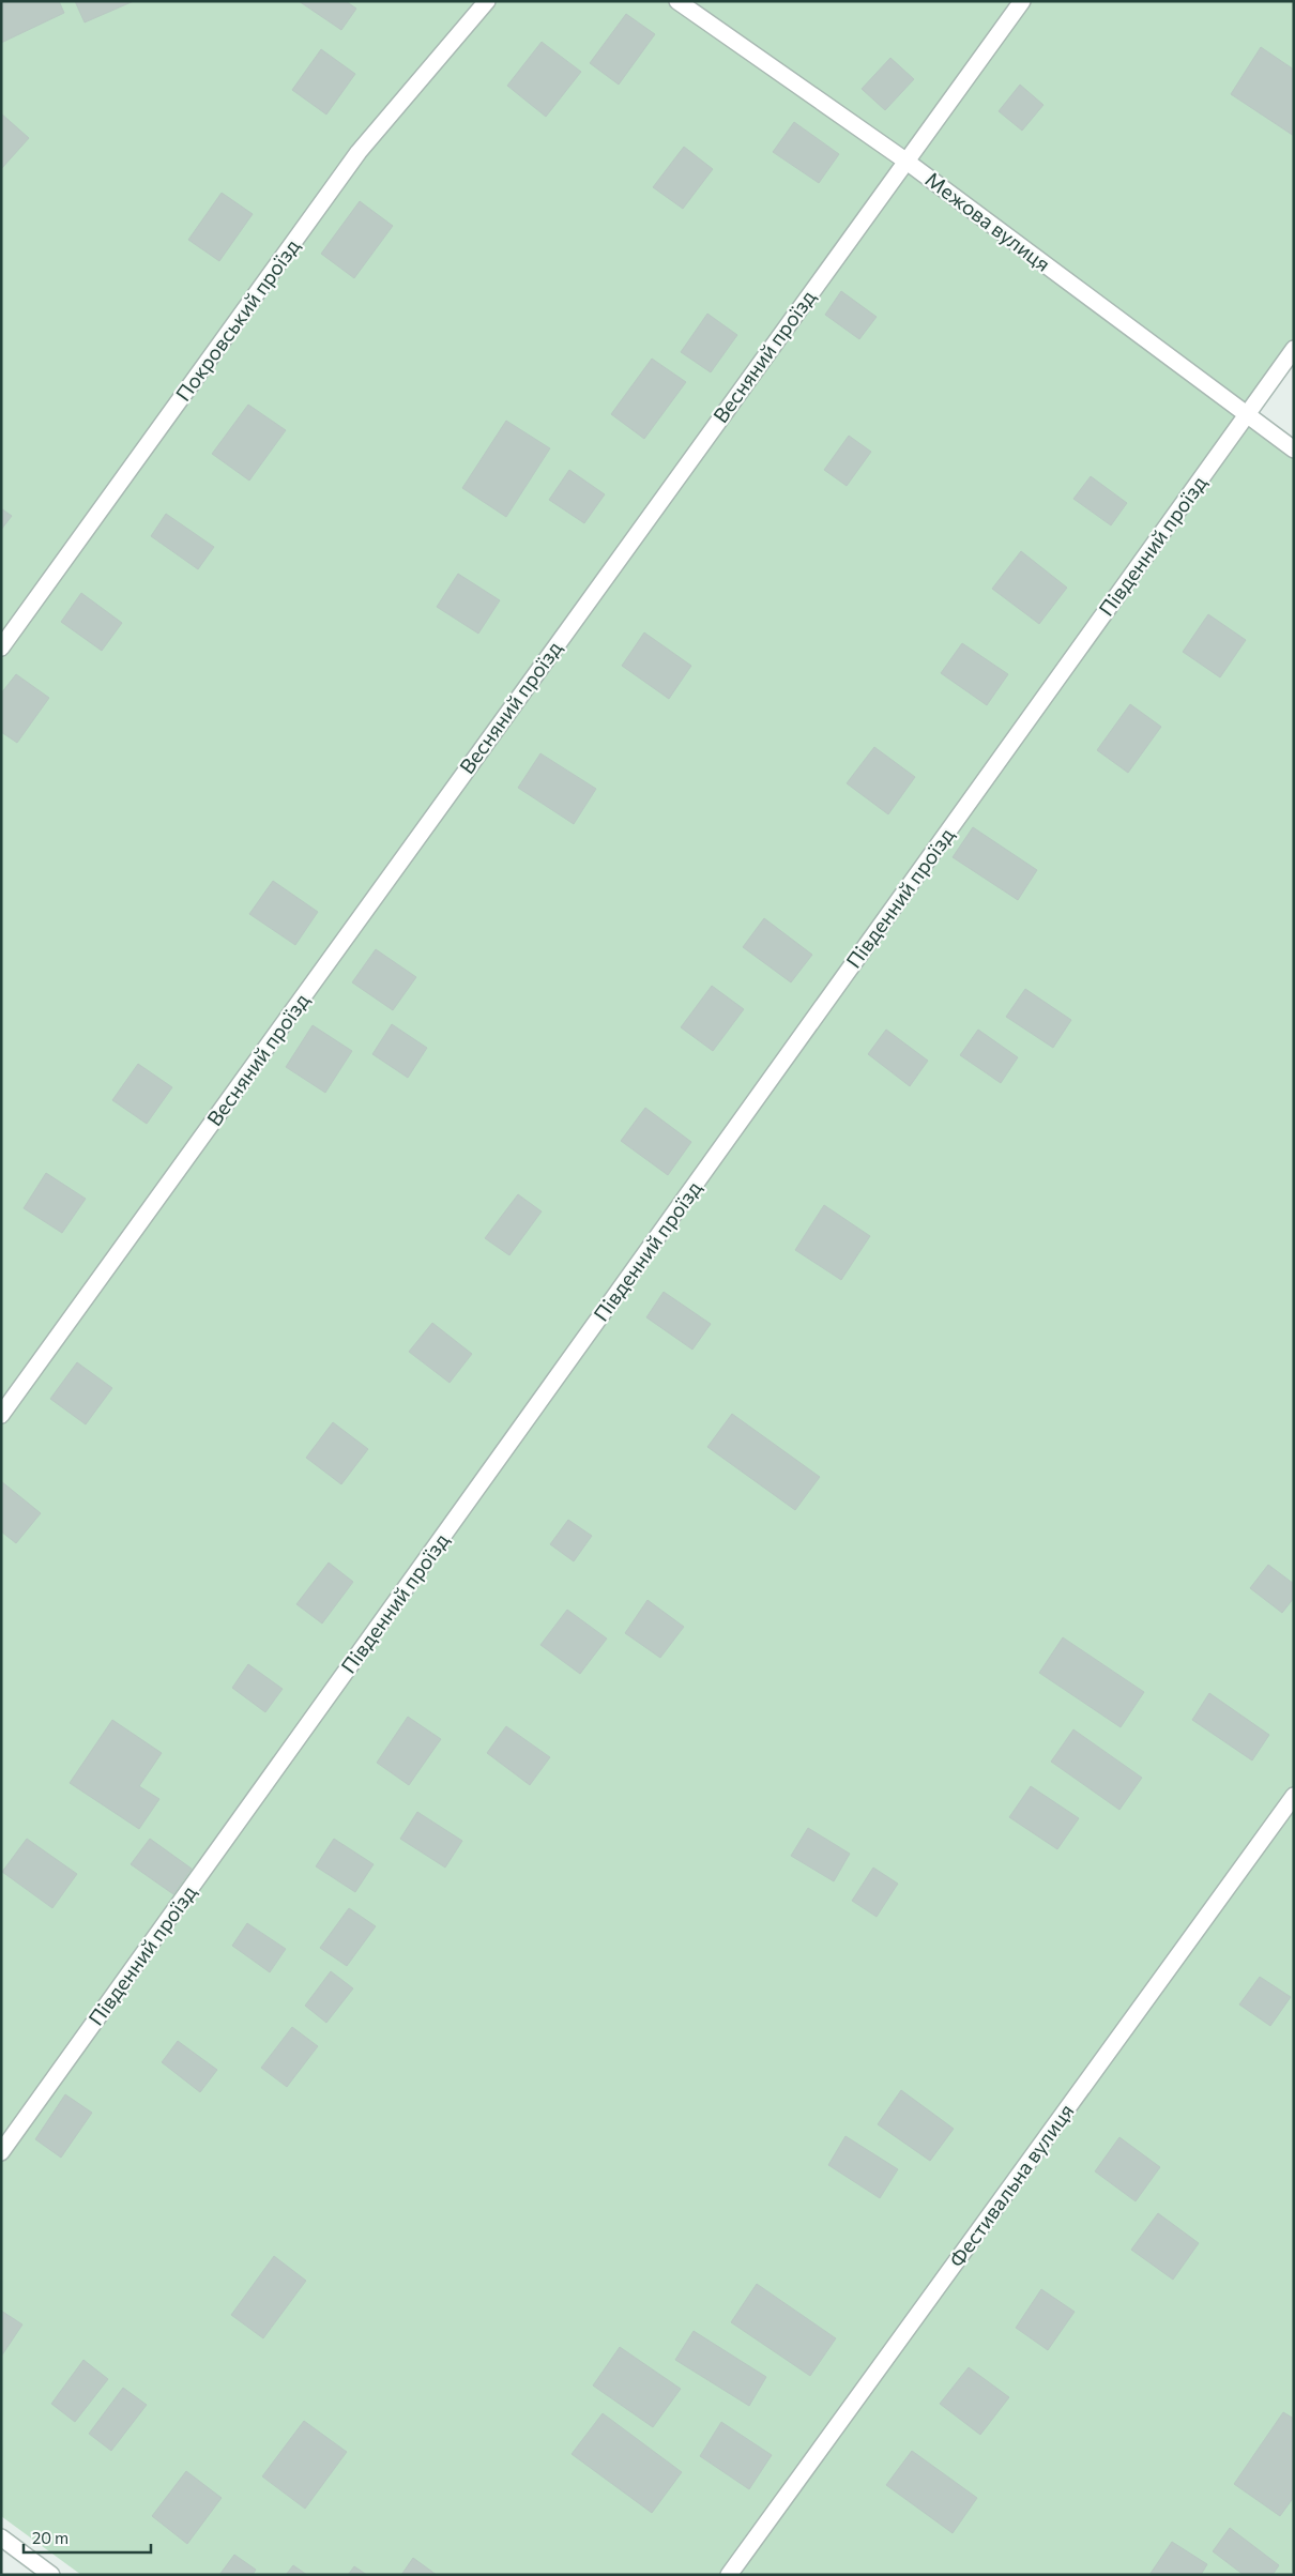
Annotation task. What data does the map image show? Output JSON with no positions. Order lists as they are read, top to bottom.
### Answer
{
  "streets": {
    "street": [
      "Межова вулиця",
      "Покровський проїзд",
      "Весняний проїзд",
      "Південний проїзд",
      "Фестивальна вулиця"
    ]
  },
  "crossings": [
    ["Межова вулиця", "Весняний проїзд"],
    ["Межова вулиця", "Південний проїзд"]
  ],
  "scale_bar": "20 m"
}
